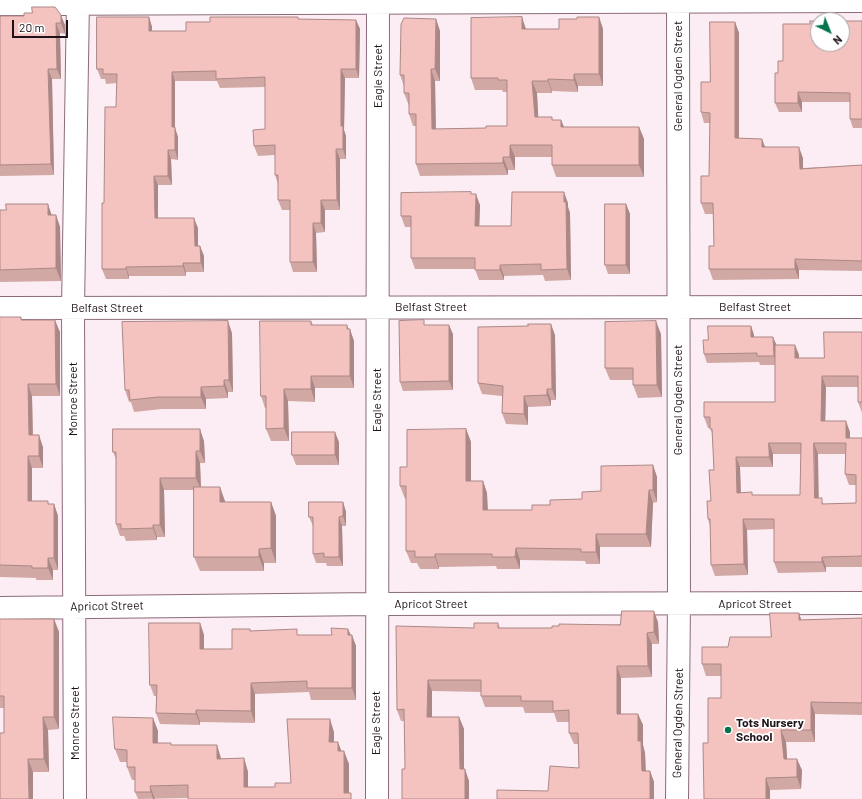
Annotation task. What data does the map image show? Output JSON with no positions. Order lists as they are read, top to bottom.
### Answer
{
  "streets": {
    "street": [
      "Eagle Street",
      "General Ogden Street",
      "Belfast Street",
      "Monroe Street",
      "Apricot Street"
    ]
  },
  "crossings": [
    ["Eagle Street", "Belfast Street"],
    ["Eagle Street", "Apricot Street"],
    ["General Ogden Street", "Belfast Street"],
    ["General Ogden Street", "Apricot Street"],
    ["Belfast Street", "Monroe Street"],
    ["Monroe Street", "Apricot Street"]
  ],
  "places": ["Tots Nursery School"],
  "scale_bar": "20 m",
  "north": "bottom right"
}
